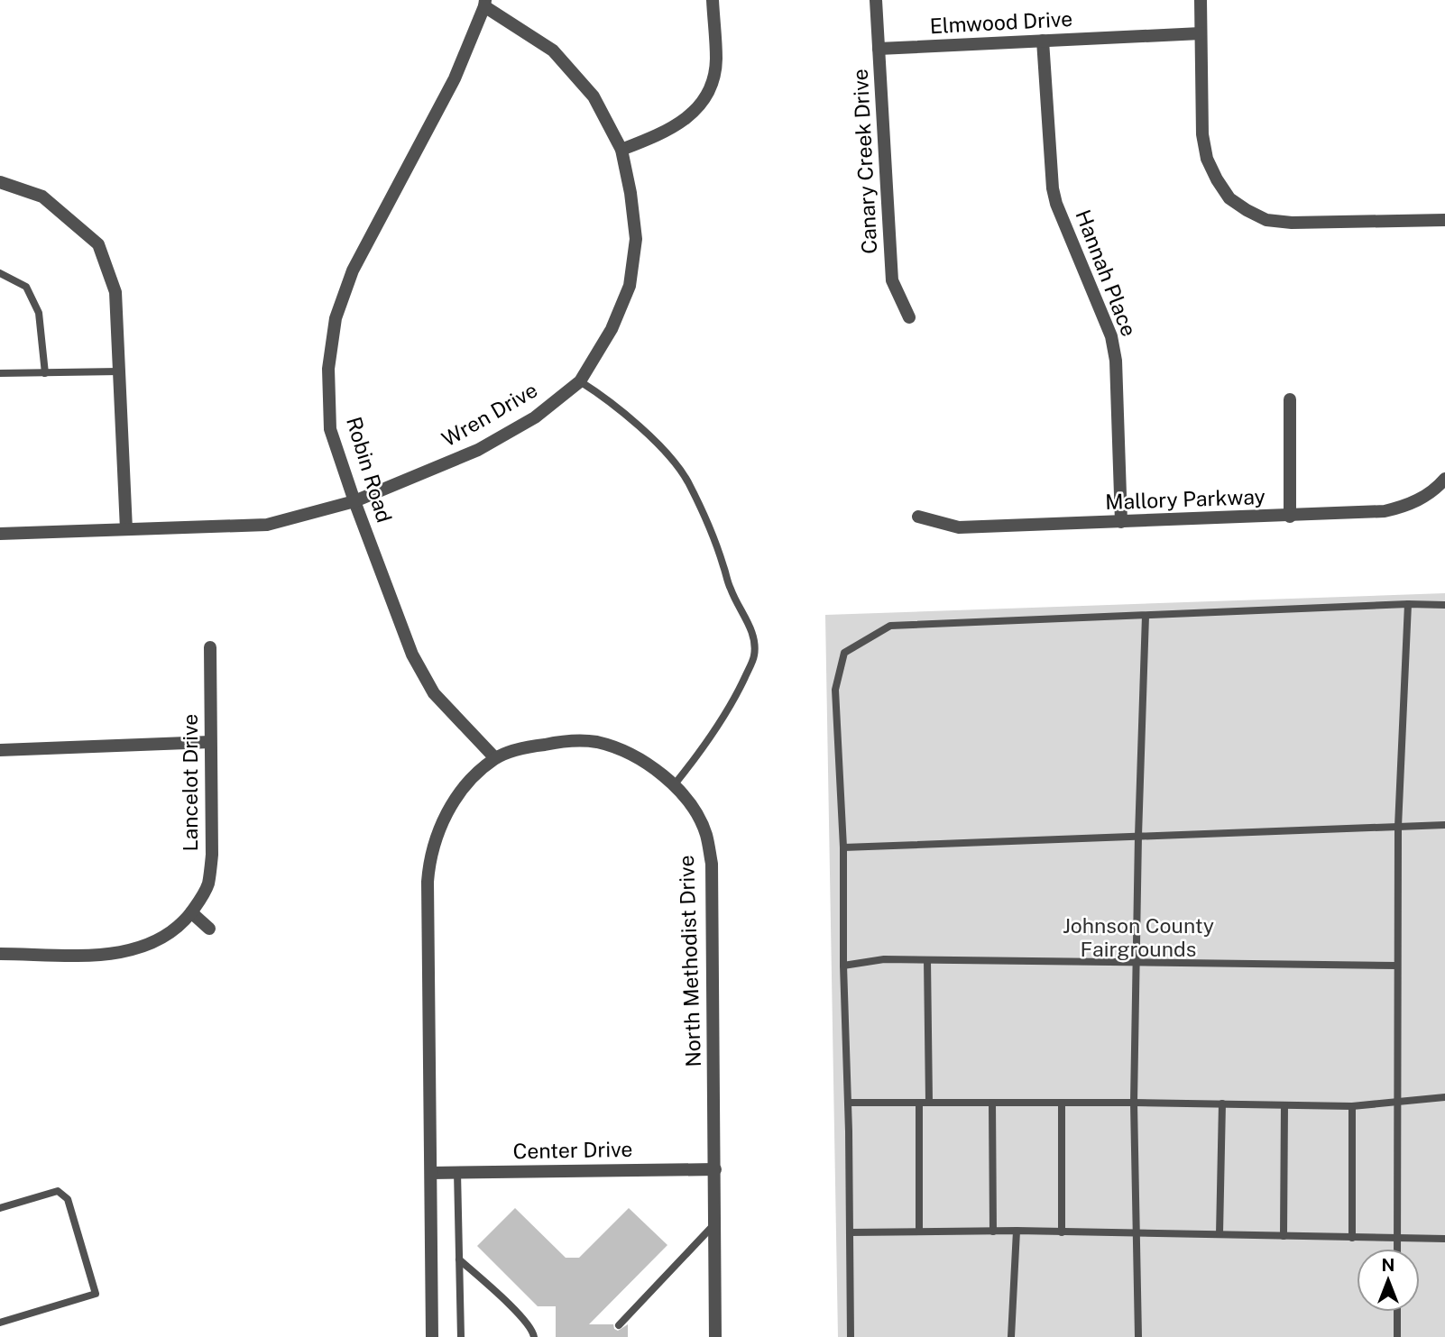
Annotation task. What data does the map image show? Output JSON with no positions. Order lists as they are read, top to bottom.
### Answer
{
  "streets": {
    "street": [
      "Elmwood Drive",
      "Canary Creek Drive",
      "Hannah Place",
      "Wren Drive",
      "Robin Road",
      "Mallory Parkway",
      "Lancelot Drive",
      "North Methodist Drive",
      "Center Drive"
    ]
  },
  "crossings": [
    ["Elmwood Drive", "Canary Creek Drive"],
    ["Elmwood Drive", "Hannah Place"],
    ["Hannah Place", "Mallory Parkway"],
    ["Wren Drive", "Robin Road"],
    ["Robin Road", "North Methodist Drive"],
    ["North Methodist Drive", "Center Drive"]
  ],
  "parks": ["Johnson County Fairgrounds"],
  "north": "top"
}
